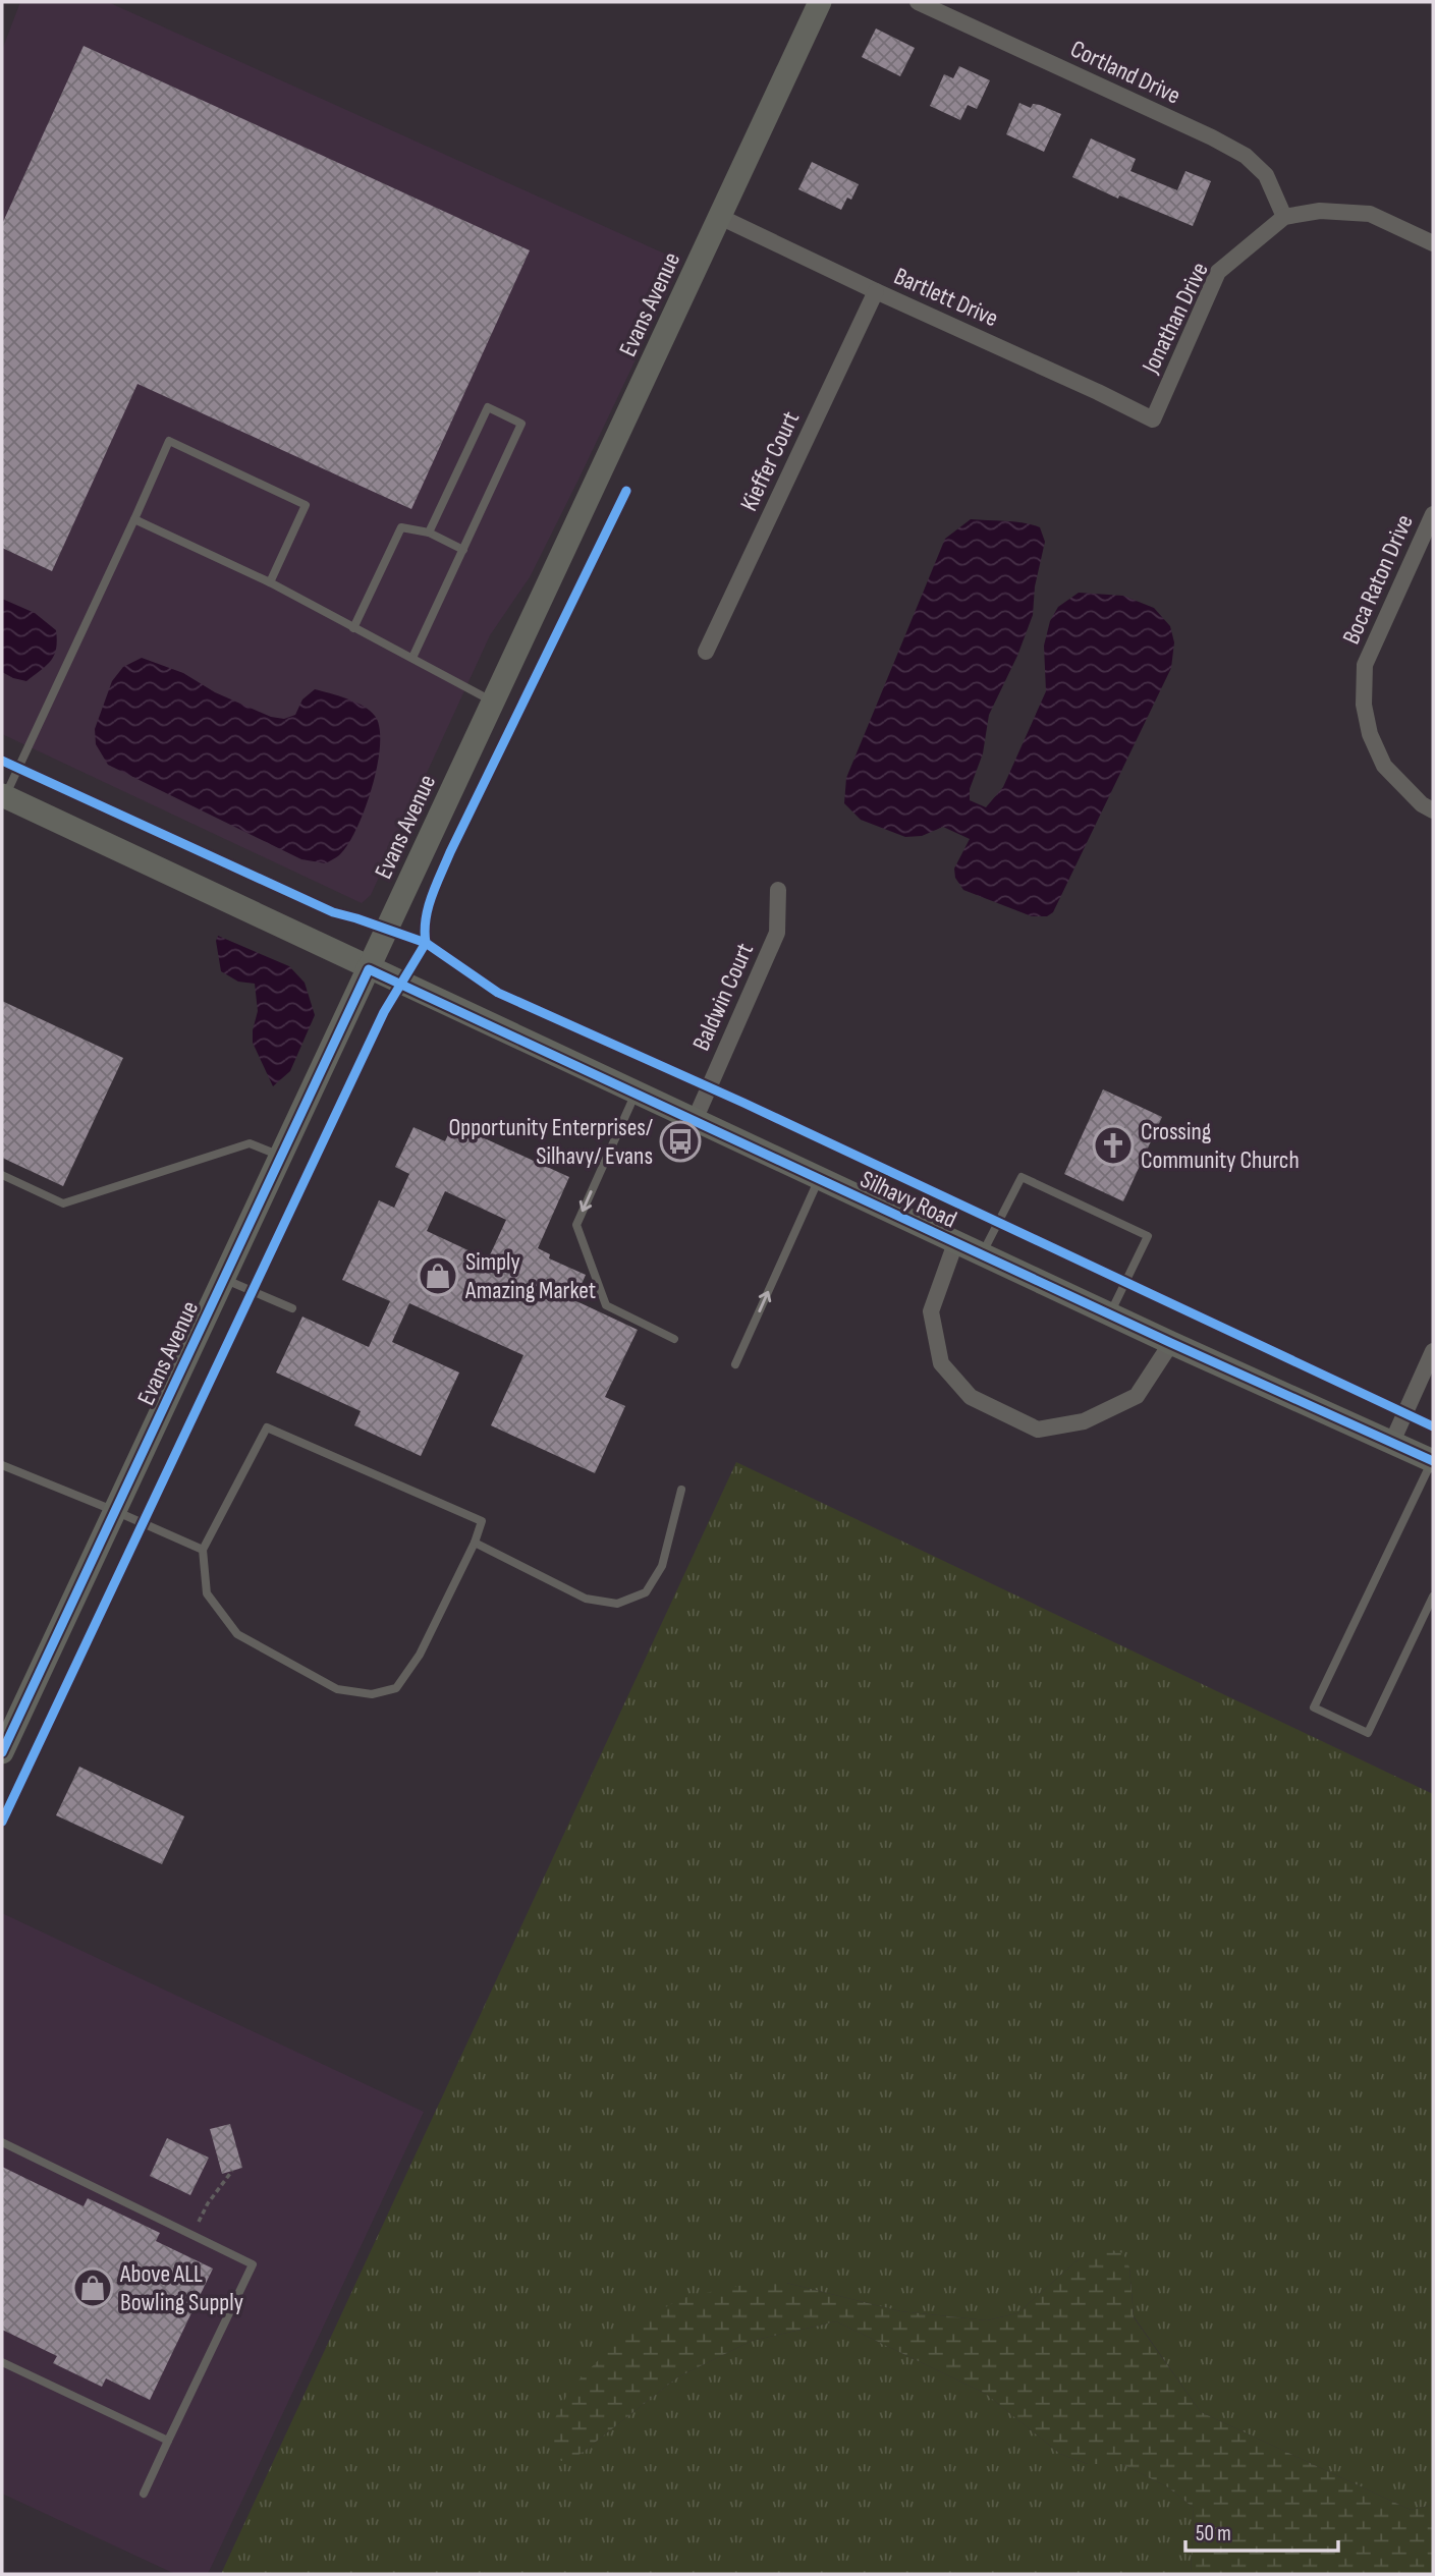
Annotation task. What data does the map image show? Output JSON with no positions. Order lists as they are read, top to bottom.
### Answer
{
  "streets": {
    "street": [
      "Cortland Drive",
      "Bartlett Drive",
      "Evans Avenue",
      "Jonathan Drive",
      "Kieffer Court",
      "Boca Raton Drive",
      "Baldwin Court",
      "Silhavy Road"
    ]
  },
  "crossings": [
    ["Cortland Drive", "Jonathan Drive"],
    ["Bartlett Drive", "Evans Avenue"],
    ["Bartlett Drive", "Jonathan Drive"],
    ["Bartlett Drive", "Kieffer Court"],
    ["Evans Avenue", "Silhavy Road"],
    ["Baldwin Court", "Silhavy Road"]
  ],
  "places": {
    "bus stop": ["Opportunity Enterprises/ Silhavy/ Evans"],
    "church": ["Crossing Community Church"],
    "shop": ["Simply Amazing Market", "Above ALL Bowling Supply"]
  },
  "scale_bar": "50 m"
}
